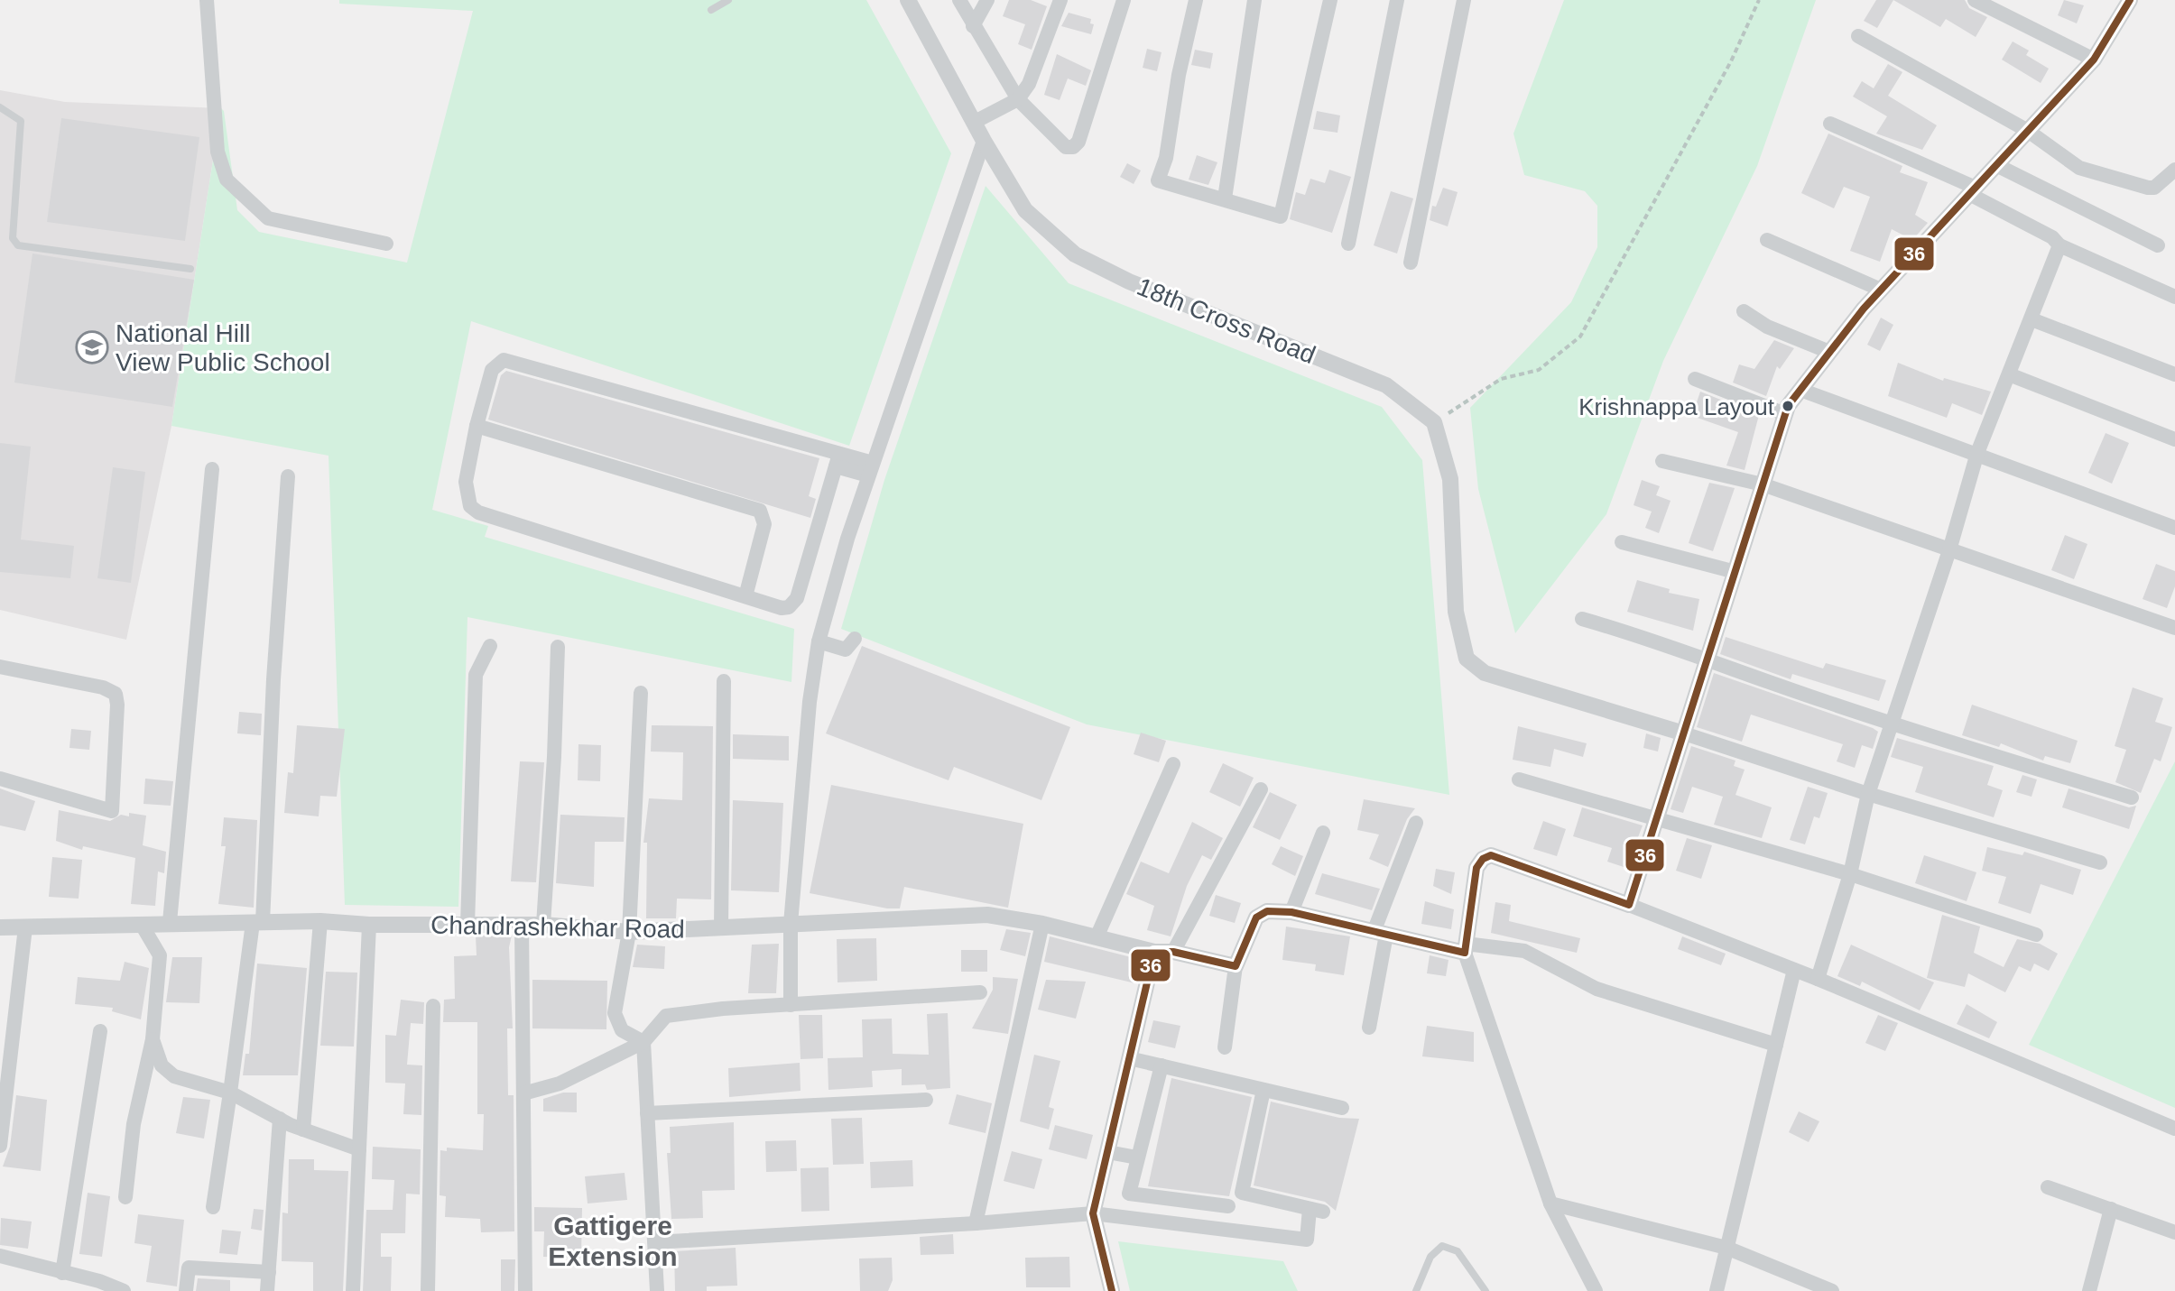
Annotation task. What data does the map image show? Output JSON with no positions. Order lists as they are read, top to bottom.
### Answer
{
  "streets": {
    "street": ["18th Cross Road", "Chandrashekhar Road"]
  },
  "districts": ["Gattigere Extension"],
  "places": {
    "school or university": ["National Hill View Public School"],
    "other": ["Krishnappa Layout"]
  },
  "lines": ["transit line 36"]
}
